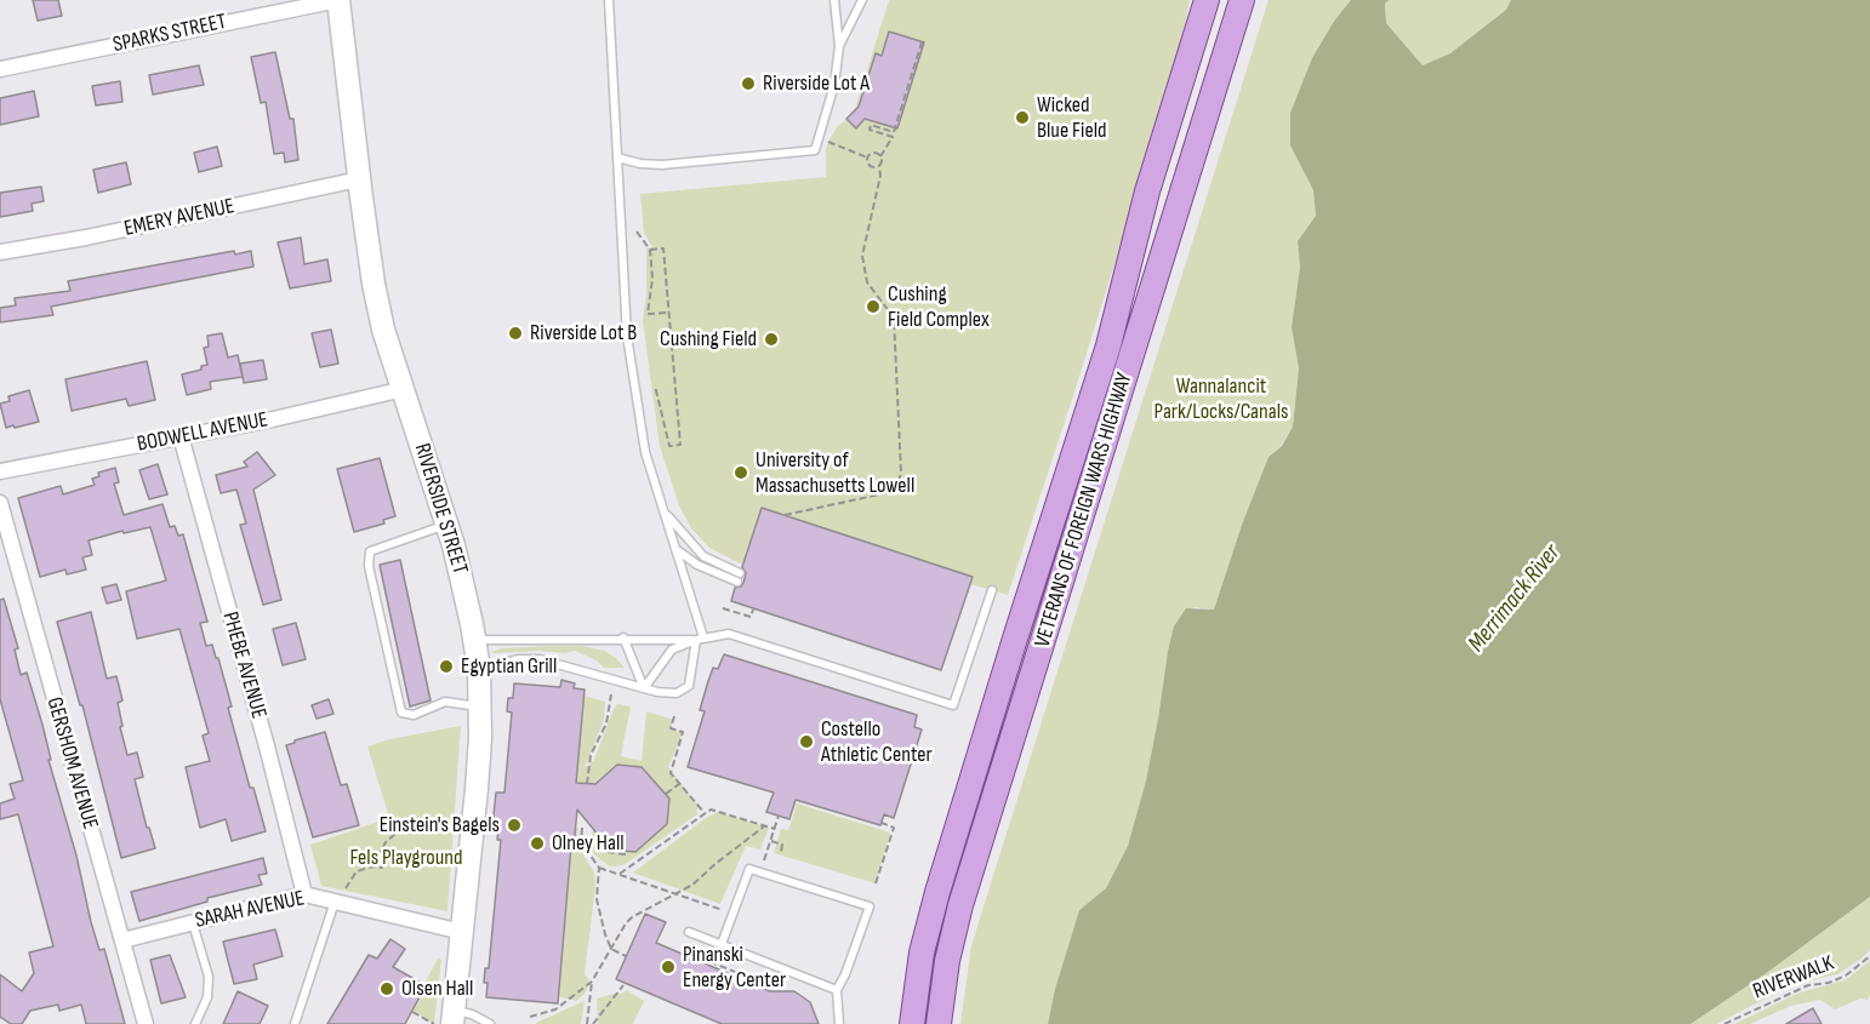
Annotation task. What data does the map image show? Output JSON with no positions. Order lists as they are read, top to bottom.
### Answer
{
  "streets": {
    "main road": ["RIVERSIDE STREET", "VETERANS OF FOREIGN WARS HIGHWAY"],
    "street": [
      "SPARKS STREET",
      "EMERY AVENUE",
      "BODWELL AVENUE",
      "PHEBE AVENUE",
      "GERSHOM AVENUE",
      "SARAH AVENUE"
    ],
    "path": ["RIVERWALK"]
  },
  "crossings": [
    ["SPARKS STREET", "RIVERSIDE STREET"],
    ["EMERY AVENUE", "RIVERSIDE STREET"],
    ["BODWELL AVENUE", "RIVERSIDE STREET"],
    ["BODWELL AVENUE", "PHEBE AVENUE"],
    ["RIVERSIDE STREET", "SARAH AVENUE"],
    ["PHEBE AVENUE", "SARAH AVENUE"],
    ["GERSHOM AVENUE", "SARAH AVENUE"]
  ],
  "water": ["Merrimack River"],
  "parks": ["Wannalancit Park/Locks/Canals", "Fels Playground"],
  "places": [
    "Riverside Lot A",
    "Wicked Blue Field",
    "Cushing Field Complex",
    "Riverside Lot B",
    "Cushing Field",
    "University of Massachusetts Lowell",
    "Egyptian Grill",
    "Costello Athletic Center",
    "Einstein's Bagels",
    "Olney Hall",
    "Pinanski Energy Center",
    "Olsen Hall"
  ]
}
